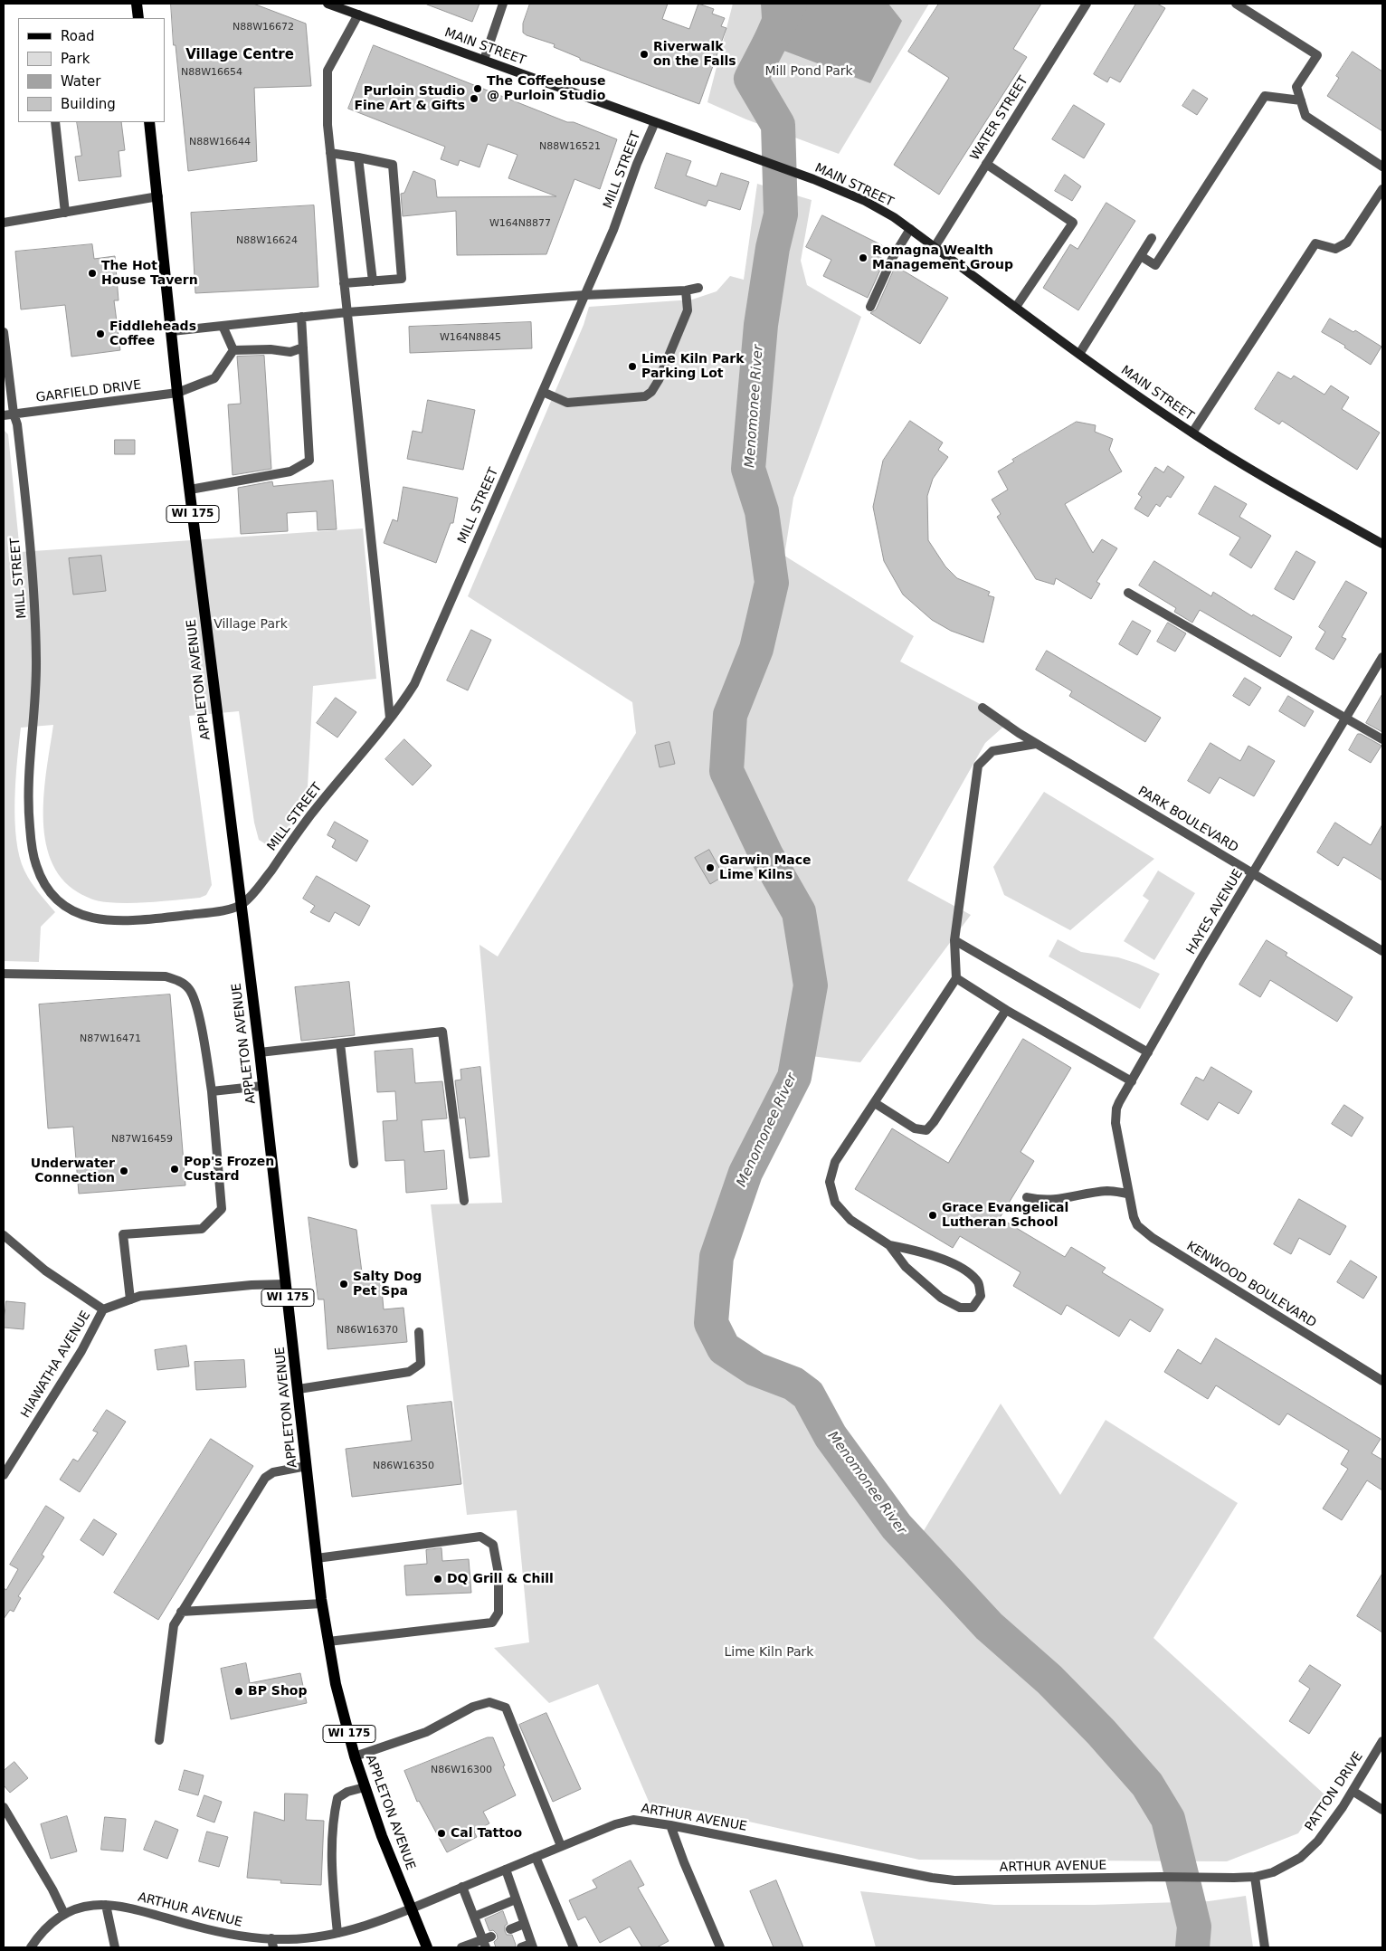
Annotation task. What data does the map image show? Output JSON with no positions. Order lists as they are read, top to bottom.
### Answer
{
  "streets": {
    "main road": ["MAIN STREET", "WI 175", "APPLETON AVENUE"],
    "street": [
      "WATER STREET",
      "MILL STREET",
      "GARFIELD DRIVE",
      "PARK BOULEVARD",
      "HAYES AVENUE",
      "KENWOOD BOULEVARD",
      "HIAWATHA AVENUE",
      "PATTON DRIVE",
      "ARTHUR AVENUE"
    ]
  },
  "crossings": [
    ["MAIN STREET", "WATER STREET"],
    ["MAIN STREET", "MILL STREET"],
    ["MILL STREET", "GARFIELD DRIVE"],
    ["MILL STREET", "APPLETON AVENUE"],
    ["GARFIELD DRIVE", "APPLETON AVENUE"],
    ["APPLETON AVENUE", "HIAWATHA AVENUE"],
    ["APPLETON AVENUE", "ARTHUR AVENUE"],
    ["PARK BOULEVARD", "HAYES AVENUE"],
    ["HAYES AVENUE", "KENWOOD BOULEVARD"],
    ["PATTON DRIVE", "ARTHUR AVENUE"]
  ],
  "districts": ["Village Centre"],
  "water": ["Menomonee River"],
  "parks": ["Mill Pond Park", "Village Park", "Lime Kiln Park"],
  "places": [
    "Riverwalk on the Falls",
    "The Coffeehouse @ Purloin Studio",
    "Purloin Studio Fine Art & Gifts",
    "Romagna Wealth Management Group",
    "The Hot House Tavern",
    "Fiddleheads Coffee",
    "Lime Kiln Park Parking Lot",
    "Garwin Mace Lime Kilns",
    "Pop's Frozen Custard",
    "Underwater Connection",
    "Grace Evangelical Lutheran School",
    "Salty Dog Pet Spa",
    "DQ Grill & Chill",
    "BP Shop",
    "Cal Tattoo"
  ],
  "house_numbers": [
    "N88W16672",
    "N88W16654",
    "N88W16644",
    "N88W16521",
    "W164N8877",
    "N88W16624",
    "W164N8845",
    "N87W16471",
    "N87W16459",
    "N86W16370",
    "N86W16350",
    "N86W16300"
  ],
  "legend": [
    "Road",
    "Park",
    "Water",
    "Building"
  ]
}
